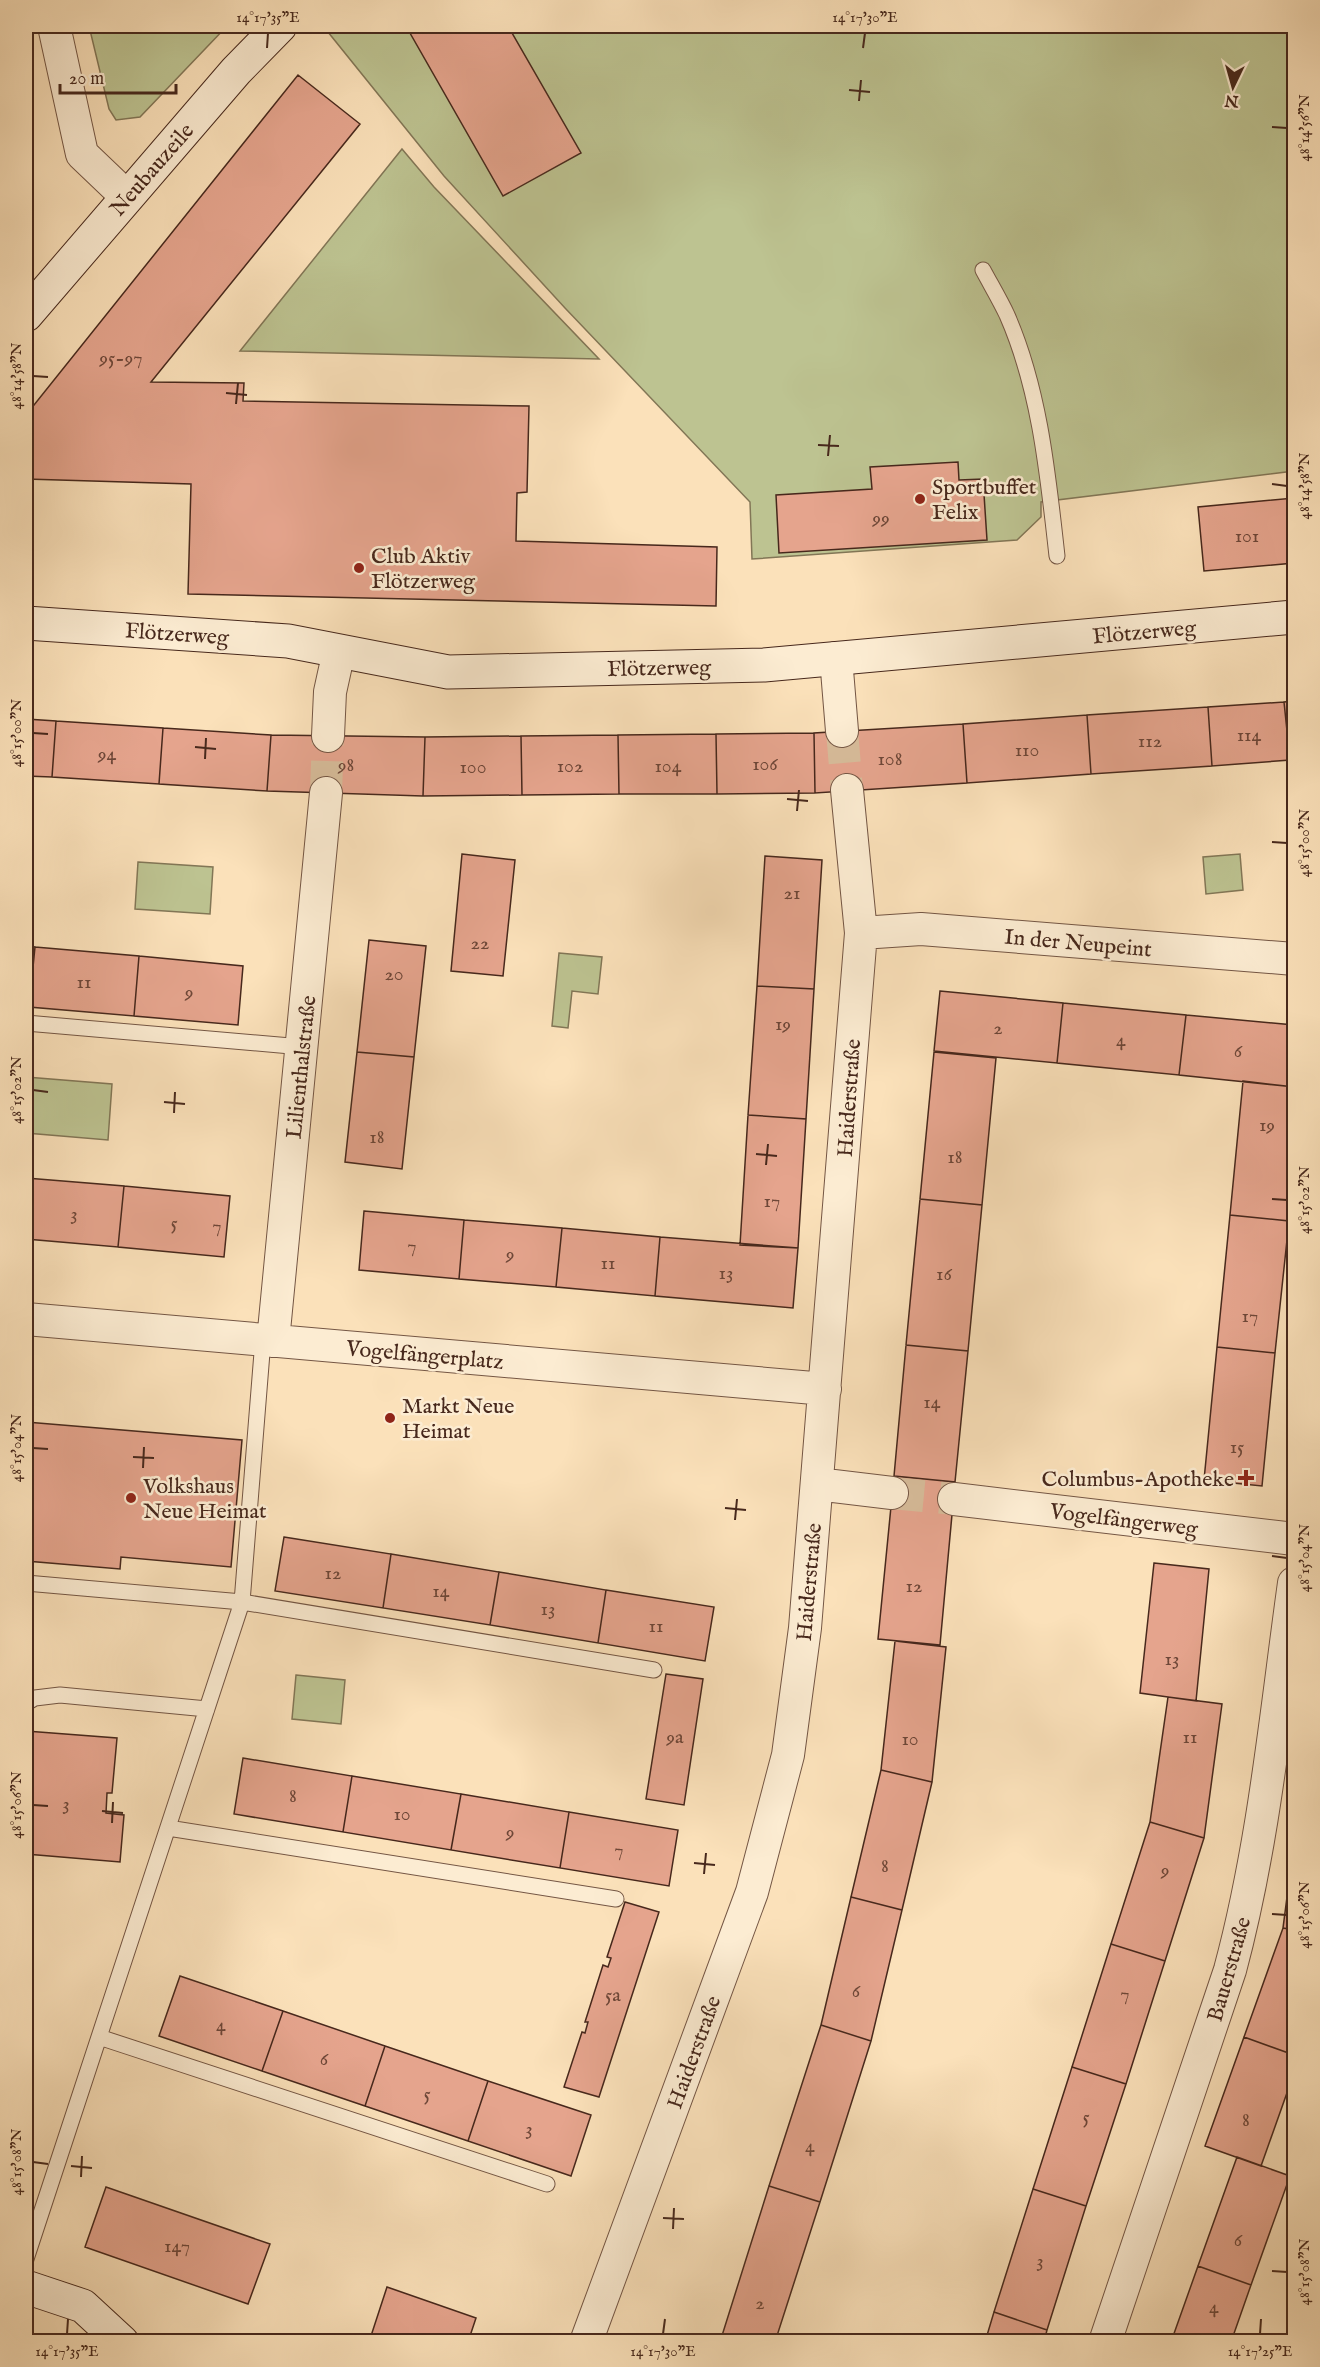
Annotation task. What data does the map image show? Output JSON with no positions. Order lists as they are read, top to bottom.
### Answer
{
  "streets": {
    "street": [
      "Neubauzeile",
      "Flötzerweg",
      "In der Neupeint",
      "Lilienthalstraße",
      "Haiderstraße",
      "Vogelfängerplatz",
      "Vogelfängerweg",
      "Bauerstraße"
    ]
  },
  "crossings": [
    ["In der Neupeint", "Haiderstraße"],
    ["Lilienthalstraße", "Vogelfängerplatz"],
    ["Haiderstraße", "Vogelfängerplatz"]
  ],
  "places": {
    "other": [
      "Sportbuffet Felix",
      "Club Aktiv Flötzerweg",
      "Markt Neue Heimat",
      "Volkshaus Neue Heimat"
    ],
    "health": ["Columbus-Apotheke"]
  },
  "house_numbers": [
    "95-97",
    "99",
    "101",
    "114",
    "112",
    "110",
    "94",
    "108",
    "106",
    "98",
    "102",
    "104",
    "100",
    "21",
    "22",
    "20",
    "11",
    "9",
    "19",
    "2",
    "4",
    "6",
    "19",
    "18",
    "18",
    "17",
    "3",
    "5",
    "7",
    "7",
    "9",
    "11",
    "13",
    "16",
    "17",
    "14",
    "15",
    "12",
    "12",
    "14",
    "13",
    "11",
    "13",
    "9a",
    "11",
    "10",
    "8",
    "3",
    "10",
    "9",
    "7",
    "8",
    "9",
    "6",
    "7",
    "5a",
    "4",
    "6",
    "5",
    "5",
    "8",
    "3",
    "4",
    "6",
    "147",
    "3",
    "2",
    "4"
  ],
  "scale_bar": "20 m",
  "north": "bottom",
  "coordinates": [
    "14°17'35\"E",
    "14°17'30\"E",
    "48°14'56\"N",
    "48°14'58\"N",
    "48°15'00\"N",
    "48°15'02\"N",
    "48°15'04\"N",
    "48°15'06\"N",
    "48°15'08\"N",
    "14°17'25\"E"
  ]
}
